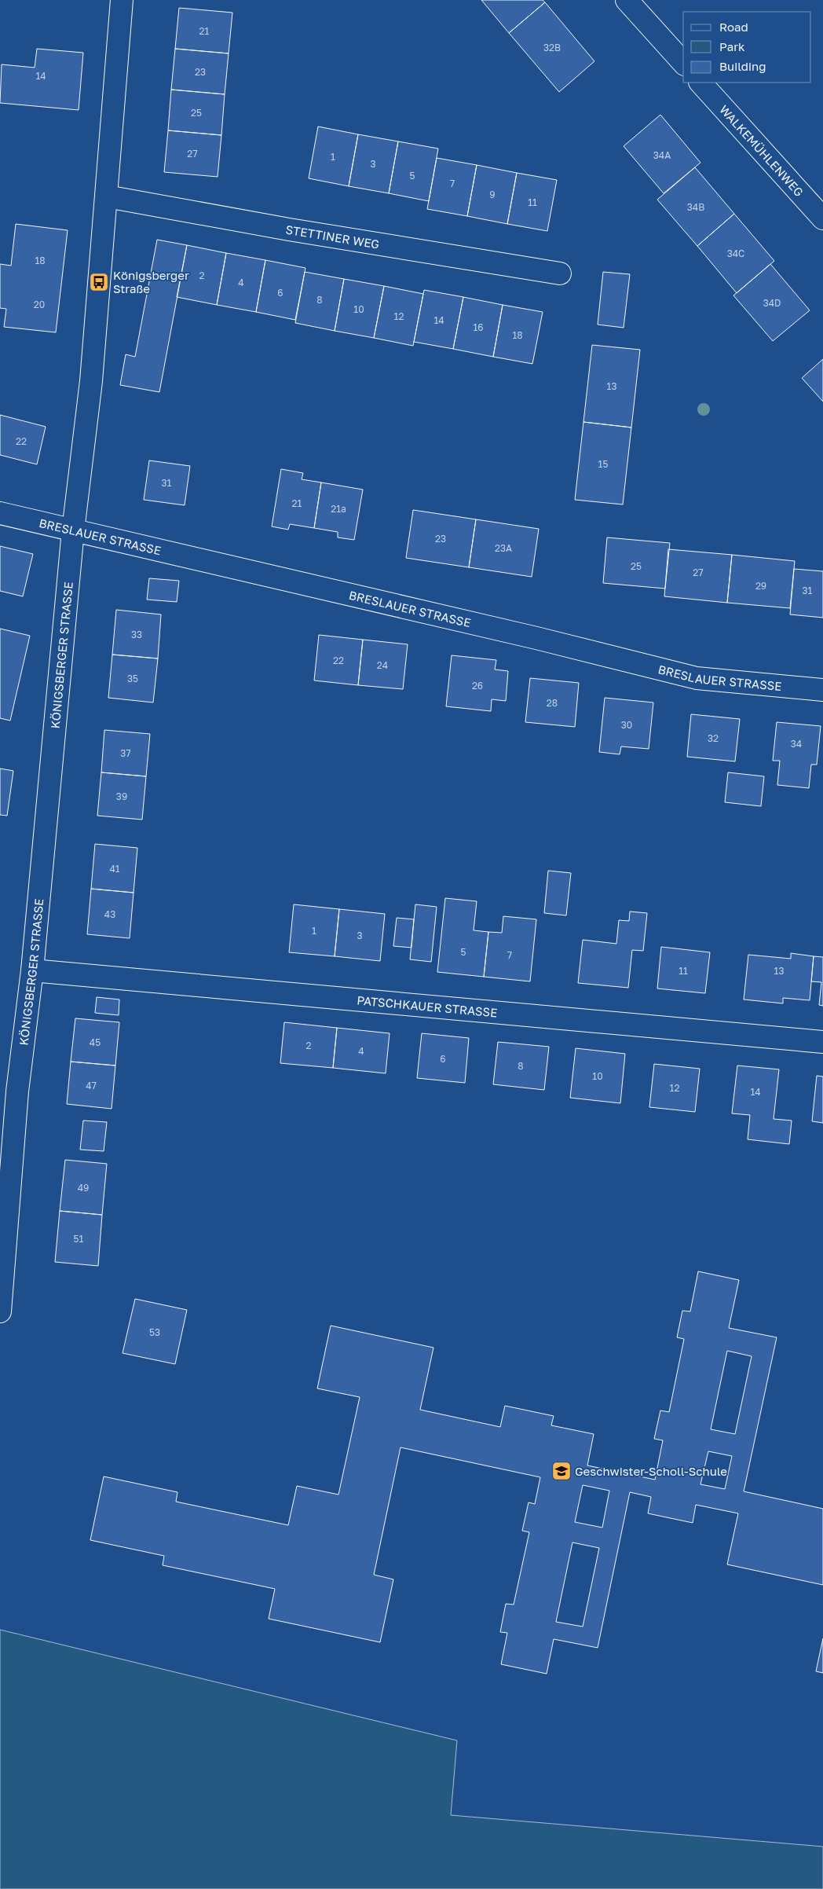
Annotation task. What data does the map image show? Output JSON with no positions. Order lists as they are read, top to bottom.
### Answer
{
  "streets": {
    "street": [
      "WALKEMÜHLENWEG",
      "STETTINER WEG",
      "BRESLAUER STRASSE",
      "KÖNIGSBERGER STRASSE",
      "PATSCHKAUER STRASSE"
    ]
  },
  "crossings": [
    ["STETTINER WEG", "KÖNIGSBERGER STRASSE"],
    ["BRESLAUER STRASSE", "KÖNIGSBERGER STRASSE"],
    ["KÖNIGSBERGER STRASSE", "PATSCHKAUER STRASSE"]
  ],
  "places": {
    "bus stop": ["Königsberger Straße"],
    "school or university": ["Geschwister-Scholl-Schule"]
  },
  "house_numbers": [
    "21",
    "32B",
    "23",
    "14",
    "25",
    "27",
    "34A",
    "1",
    "3",
    "5",
    "7",
    "9",
    "11",
    "34B",
    "34C",
    "18",
    "2",
    "4",
    "6",
    "8",
    "34D",
    "20",
    "10",
    "12",
    "14",
    "16",
    "18",
    "13",
    "22",
    "15",
    "31",
    "21",
    "21a",
    "23",
    "23A",
    "25",
    "27",
    "29",
    "31",
    "33",
    "22",
    "24",
    "35",
    "26",
    "28",
    "30",
    "32",
    "34",
    "37",
    "39",
    "41",
    "43",
    "1",
    "3",
    "5",
    "7",
    "11",
    "13",
    "45",
    "2",
    "4",
    "6",
    "8",
    "10",
    "47",
    "12",
    "14",
    "49",
    "51",
    "53"
  ],
  "legend": ["Road", "Park", "Building"]
}
